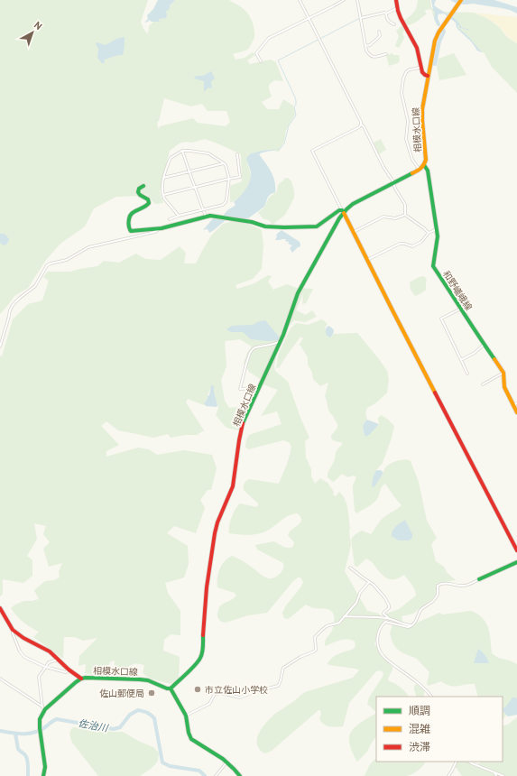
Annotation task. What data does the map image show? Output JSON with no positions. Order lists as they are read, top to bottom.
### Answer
{
  "streets": {
    "main road": ["相模水口線", "和野嶬峨線"]
  },
  "crossings": [
    ["相模水口線", "和野嶬峨線"]
  ],
  "water": ["佐治川"],
  "places": ["市立佐山小学校", "佐山郵便局"],
  "legend": ["順調", "混雑", "渋滞"],
  "north": "top right"
}
